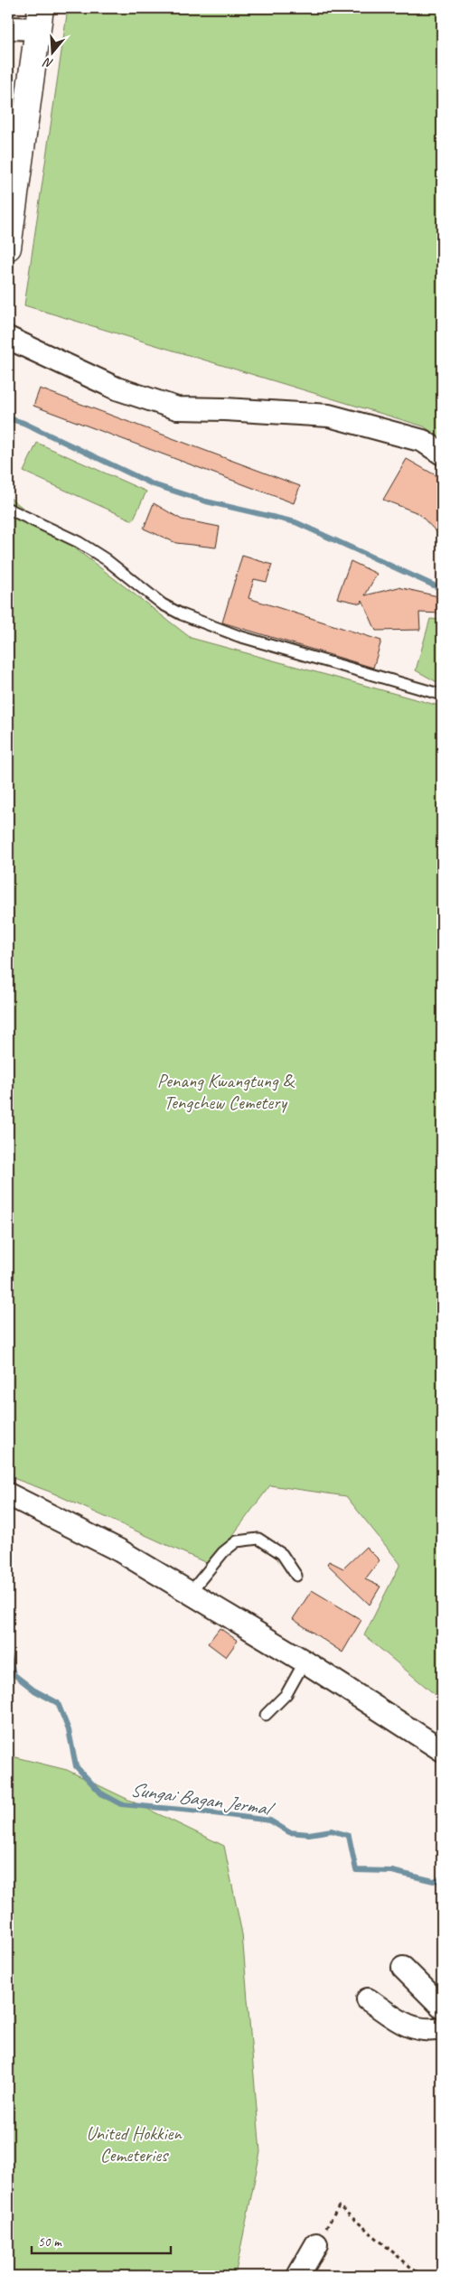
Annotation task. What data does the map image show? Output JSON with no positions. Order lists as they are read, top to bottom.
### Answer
{
  "water": ["Sungai Bagan Jermal"],
  "parks": ["Penang Kwangtung & Tengchew Cemetery", "United Hokkien Cemeteries"],
  "scale_bar": "50 m",
  "north": "bottom"
}
